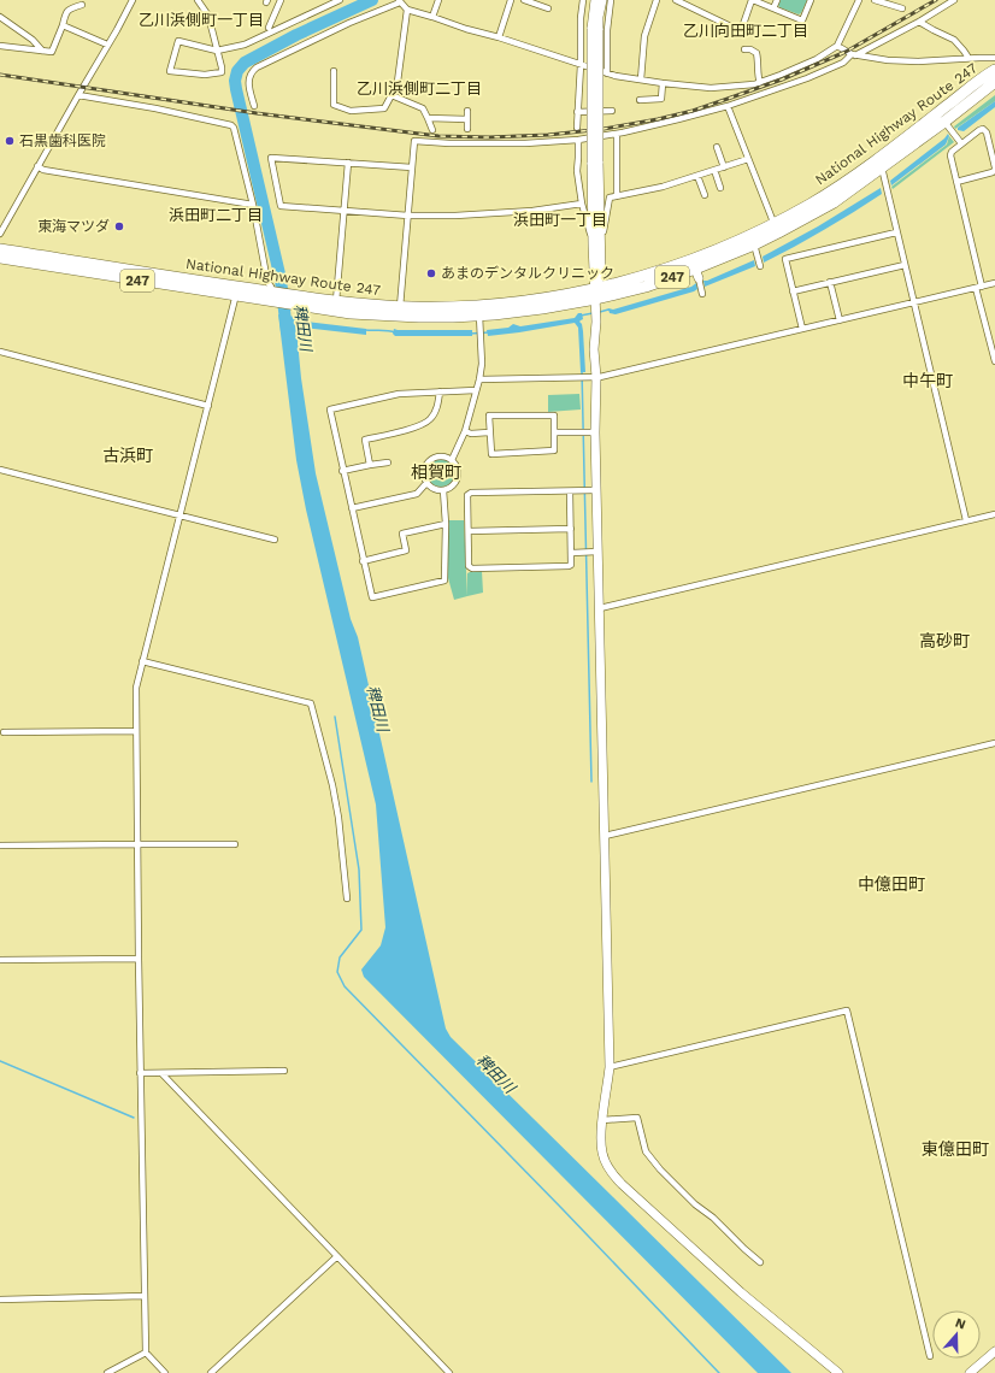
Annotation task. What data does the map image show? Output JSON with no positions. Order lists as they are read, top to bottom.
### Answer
{
  "streets": {
    "highway": ["National Highway Route 247", "247"]
  },
  "districts": [
    "乙川浜側町一丁目",
    "乙川向田町二丁目",
    "乙川浜側町二丁目",
    "浜田町二丁目",
    "浜田町一丁目",
    "中午町",
    "古浜町",
    "相賀町",
    "高砂町",
    "中億田町",
    "東億田町"
  ],
  "water": ["稗田川"],
  "places": ["石黒歯科医院", "東海マツダ", "あまのデンタルクリニック"],
  "north": "top"
}
